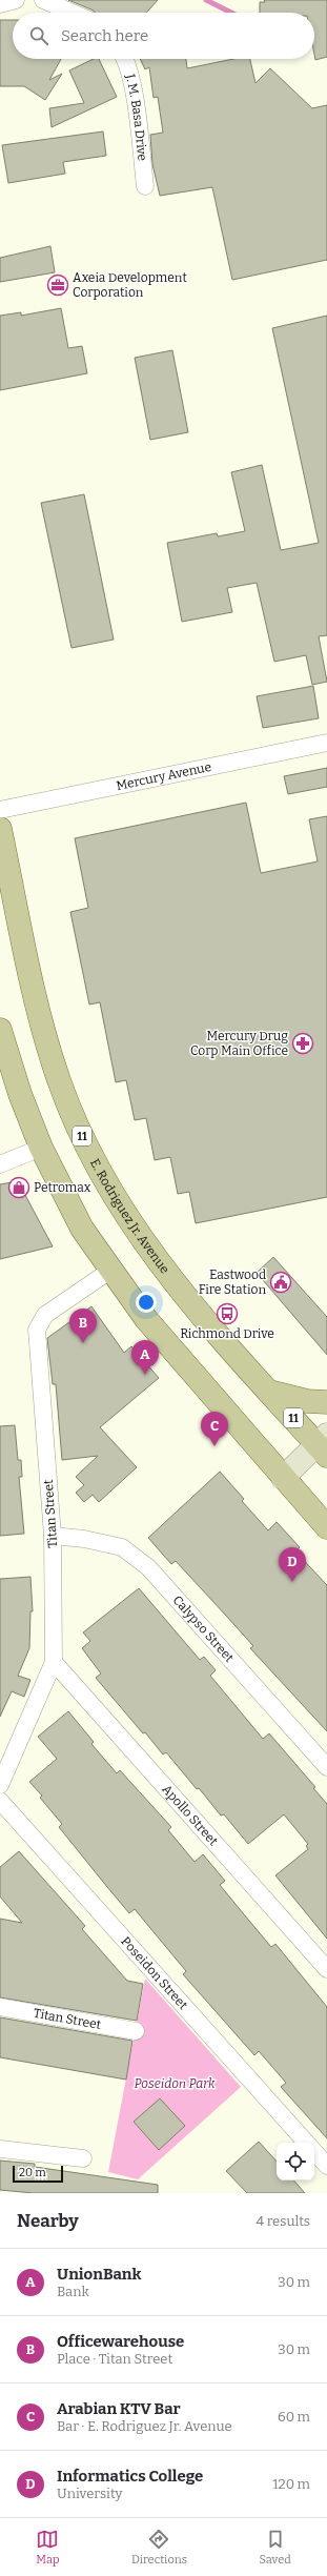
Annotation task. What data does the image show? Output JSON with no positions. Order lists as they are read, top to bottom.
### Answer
{
  "streets": {
    "main road": ["11", "E. Rodriguez Jr. Avenue"],
    "street": [
      "J. M. Basa Drive",
      "Mercury Avenue",
      "Titan Street",
      "Calypso Street",
      "Apollo Street",
      "Poseidon Street"
    ]
  },
  "crossings": [
    ["Titan Street", "Calypso Street"],
    ["Titan Street", "Apollo Street"]
  ],
  "parks": ["Poseidon Park"],
  "places": {
    "office": ["Axeia Development Corporation"],
    "pharmacy": ["Mercury Drug Corp Main Office"],
    "shop": ["Petromax"],
    "public building": ["Eastwood Fire Station"],
    "bus stop": ["Richmond Drive"]
  },
  "scale_bar": "20 m",
  "page": {
    "search": "Search here",
    "pins": [
      "B",
      "A",
      "C",
      "D"
    ],
    "scale": "20 m",
    "heading": ["Nearby", "4 results"],
    "list": [
      {
        "mark": "A",
        "name": "UnionBank",
        "note": "Bank",
        "value": "30 m"
      },
      {
        "mark": "B",
        "name": "Officewarehouse",
        "note": "Place · Titan Street",
        "value": "30 m"
      },
      {
        "mark": "C",
        "name": "Arabian KTV Bar",
        "note": "Bar · E. Rodriguez Jr. Avenue",
        "value": "60 m"
      },
      {
        "mark": "D",
        "name": "Informatics College",
        "note": "University",
        "value": "120 m"
      }
    ],
    "nav": ["Map", "Directions", "Saved"]
  }
}
